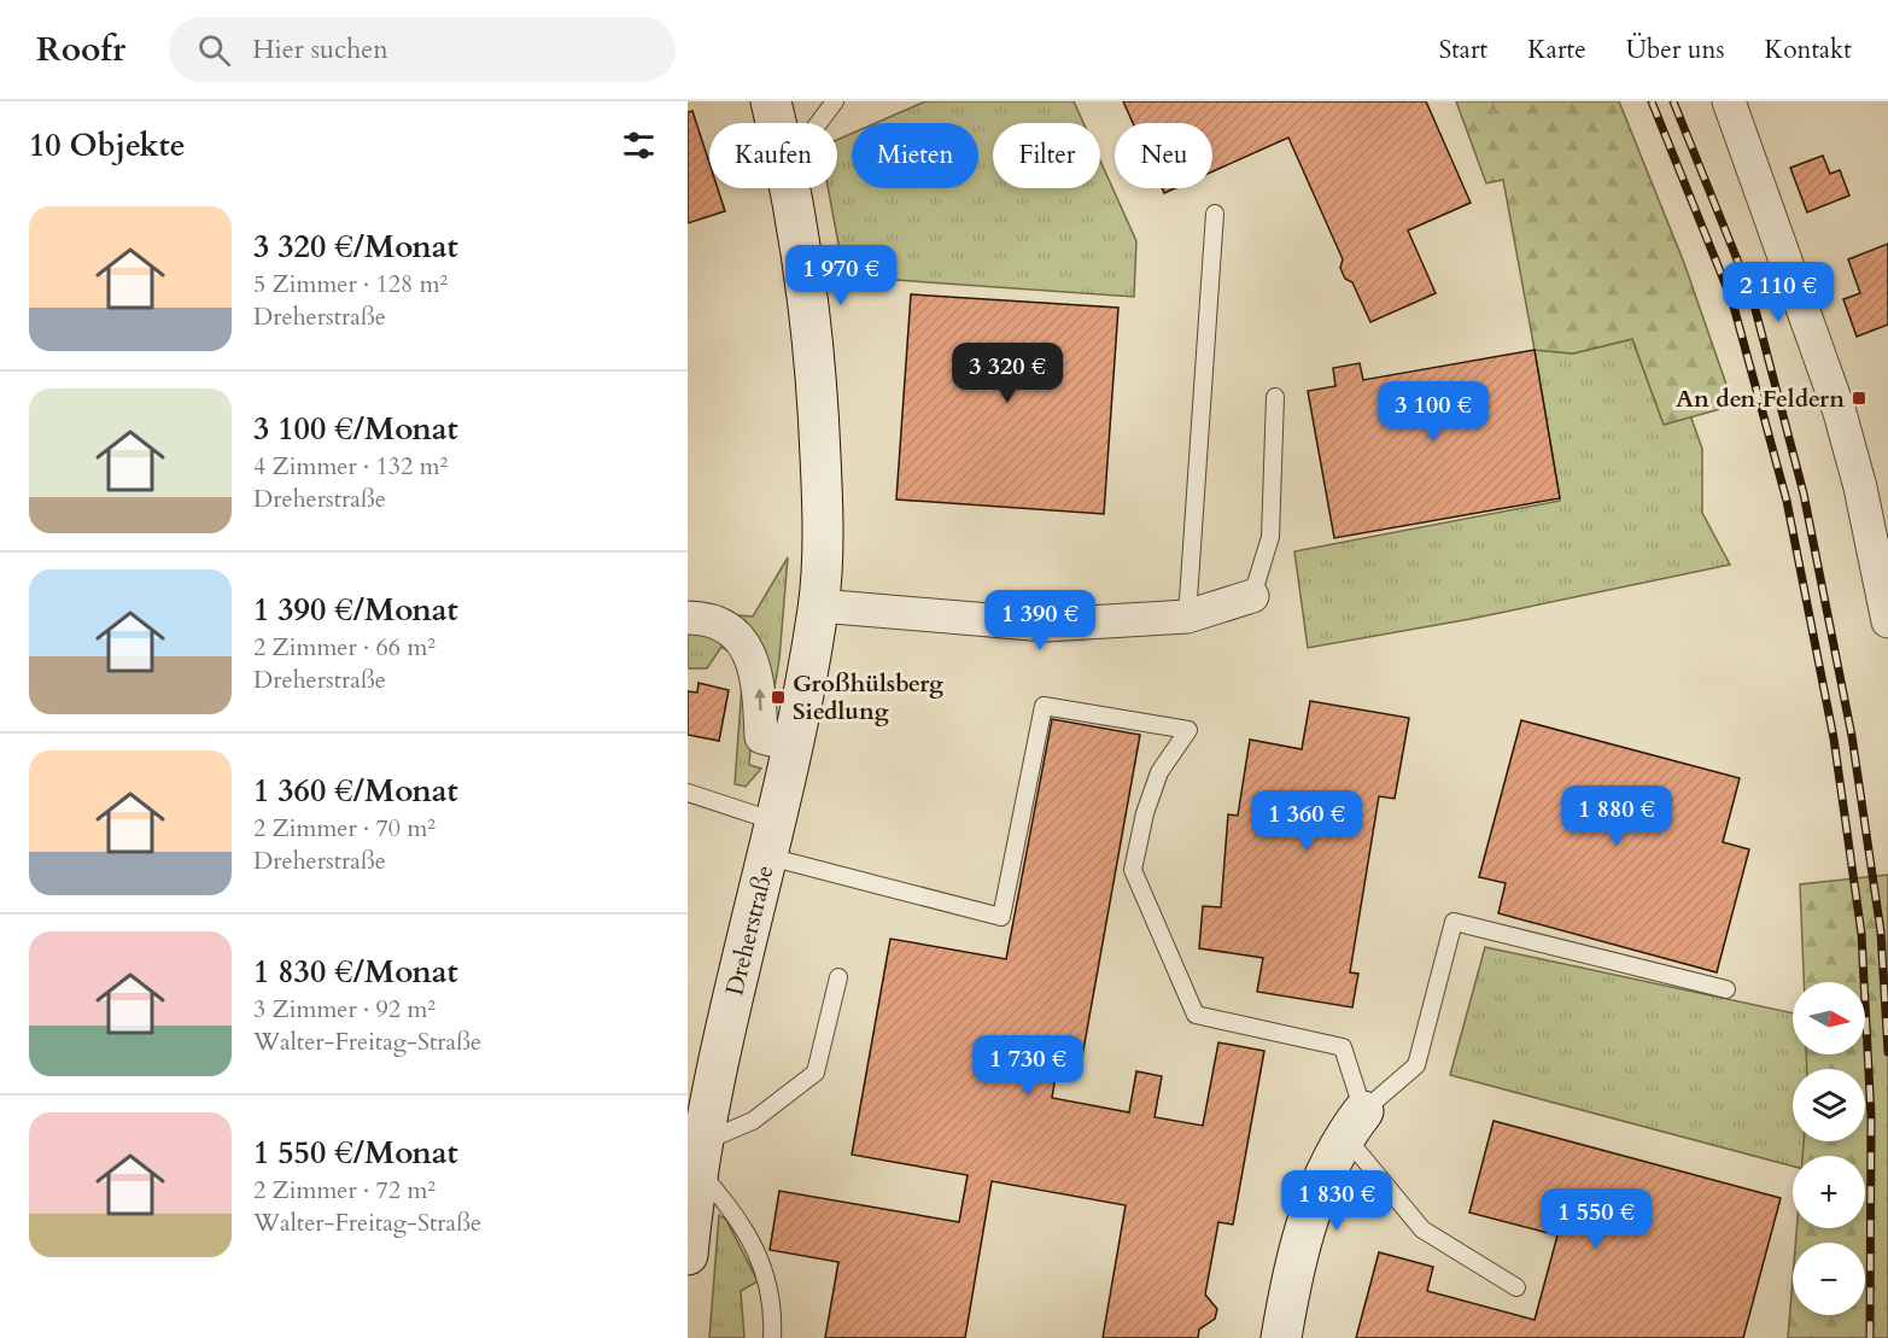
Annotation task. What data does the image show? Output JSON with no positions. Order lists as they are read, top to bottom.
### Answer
{
  "streets": {
    "main road": ["Dreherstraße"]
  },
  "places": {
    "transit": ["An den Feldern", "Großhülsberg Siedlung"]
  },
  "north": "right",
  "page": {
    "header": "Roofr",
    "search": "Hier suchen",
    "nav": [
      "Start",
      "Karte",
      "Über uns",
      "Kontakt"
    ],
    "heading": "10 Objekte",
    "chip": [
      "Kaufen",
      "Mieten",
      "Filter",
      "Neu"
    ],
    "list": [
      {
        "name": "3 320 €/Monat",
        "note": "5 Zimmer · 128 m² · Dreherstraße"
      },
      {
        "name": "3 100 €/Monat",
        "note": "4 Zimmer · 132 m² · Dreherstraße"
      },
      {
        "name": "1 390 €/Monat",
        "note": "2 Zimmer · 66 m² · Dreherstraße"
      },
      {
        "name": "1 360 €/Monat",
        "note": "2 Zimmer · 70 m² · Dreherstraße"
      },
      {
        "name": "1 830 €/Monat",
        "note": "3 Zimmer · 92 m² · Walter-Freitag-Straße"
      },
      {
        "name": "1 550 €/Monat",
        "note": "2 Zimmer · 72 m² · Walter-Freitag-Straße"
      }
    ],
    "price": [
      "1 970 €",
      "2 110 €",
      "3 320 €",
      "3 100 €",
      "1 390 €",
      "1 880 €",
      "1 360 €",
      "1 730 €",
      "1 830 €",
      "1 550 €"
    ],
    "map_buttons": ["+", "−"]
  }
}
